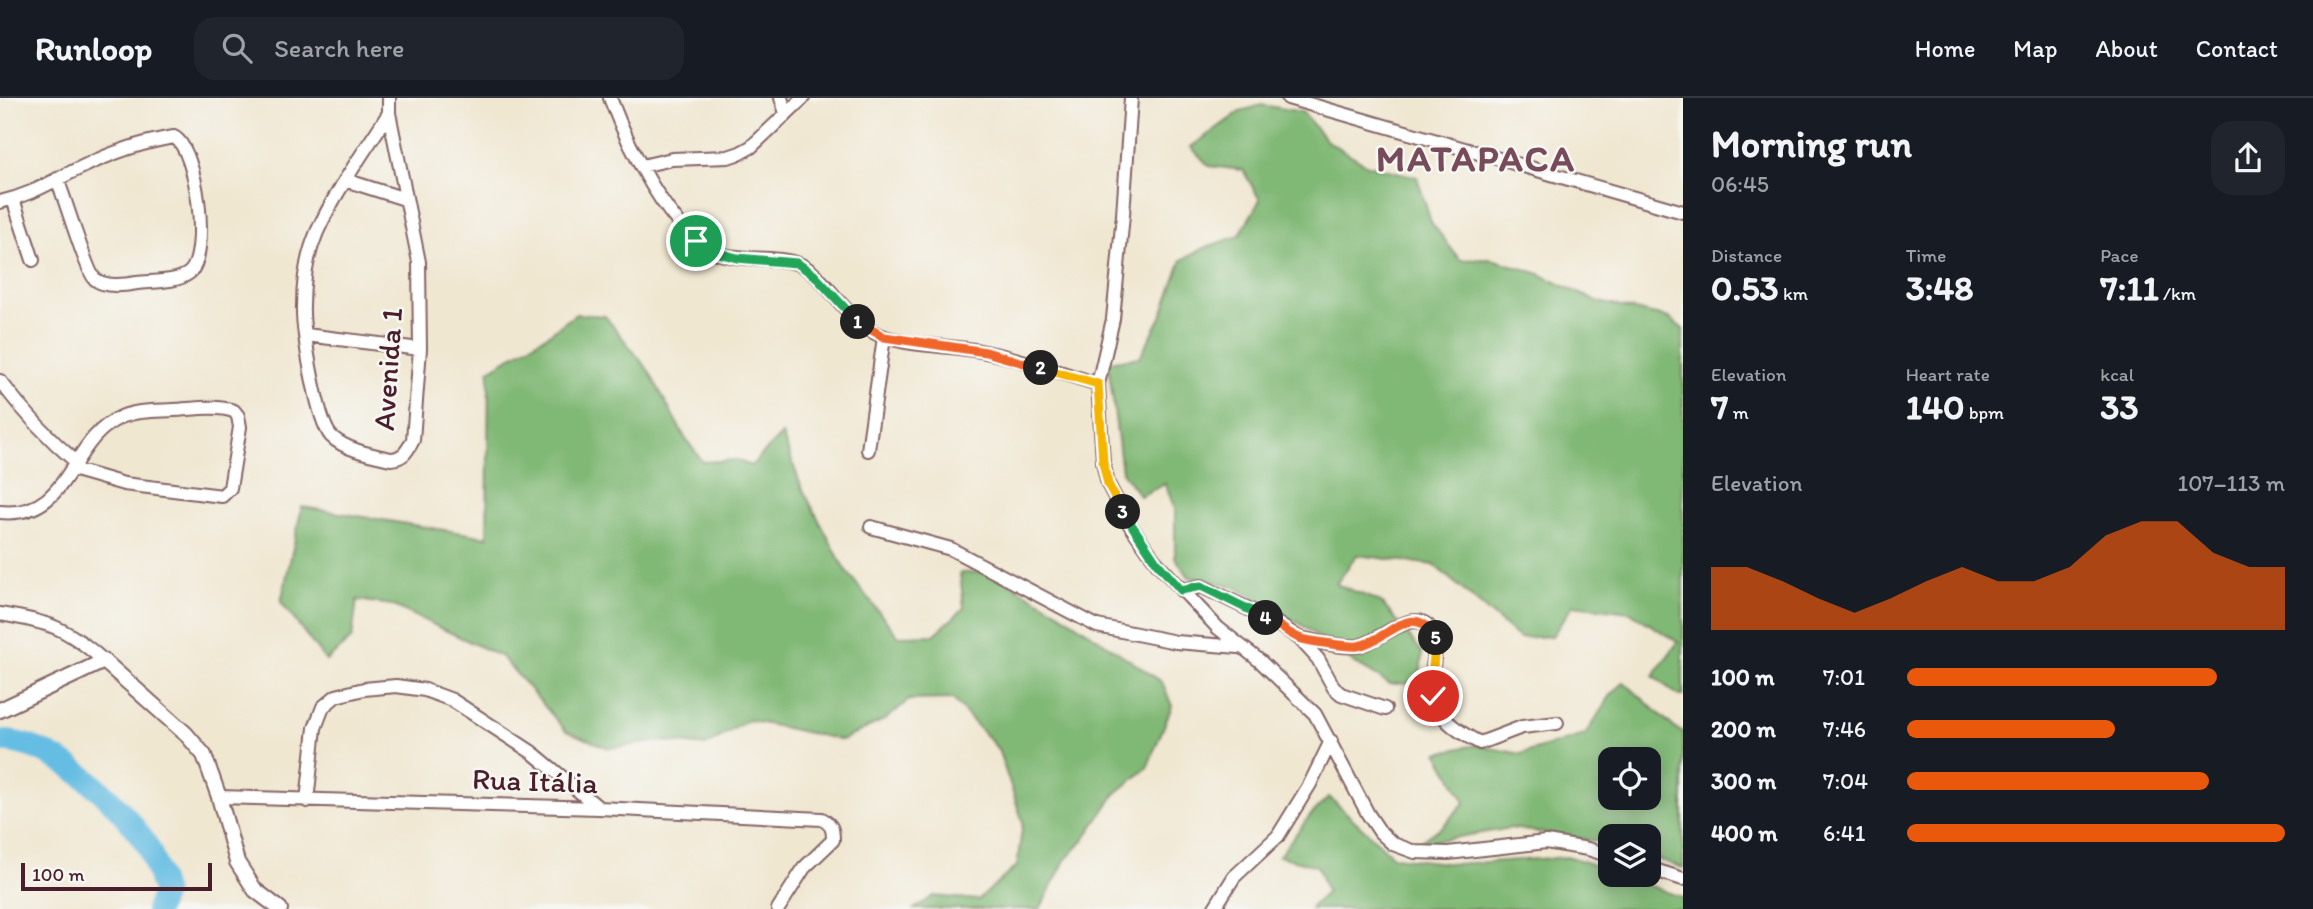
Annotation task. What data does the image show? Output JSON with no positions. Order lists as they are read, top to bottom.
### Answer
{
  "streets": {
    "street": ["Avenida 1", "Rua Itália"]
  },
  "districts": ["MATAPACA"],
  "scale_bar": "100 m",
  "page": {
    "header": "Runloop",
    "search": "Search here",
    "nav": [
      "Home",
      "Map",
      "About",
      "Contact"
    ],
    "heading": ["Morning run", "06:45"],
    "stats": [
      ["Distance", "0.53 km"],
      ["Time", "3:48"],
      ["Pace", "7:11 /km"],
      ["Elevation", "7 m"],
      ["Heart rate", "140 bpm"],
      ["kcal", "33"]
    ],
    "pins": [
      "1",
      "2",
      "3",
      "4",
      "5"
    ],
    "chart": ["Elevation", "107–113 m"],
    "list": [
      {
        "name": "100 m",
        "note": "7:01"
      },
      {
        "name": "200 m",
        "note": "7:46"
      },
      {
        "name": "300 m",
        "note": "7:04"
      },
      {
        "name": "400 m",
        "note": "6:41"
      }
    ],
    "scale": "100 m"
  }
}
